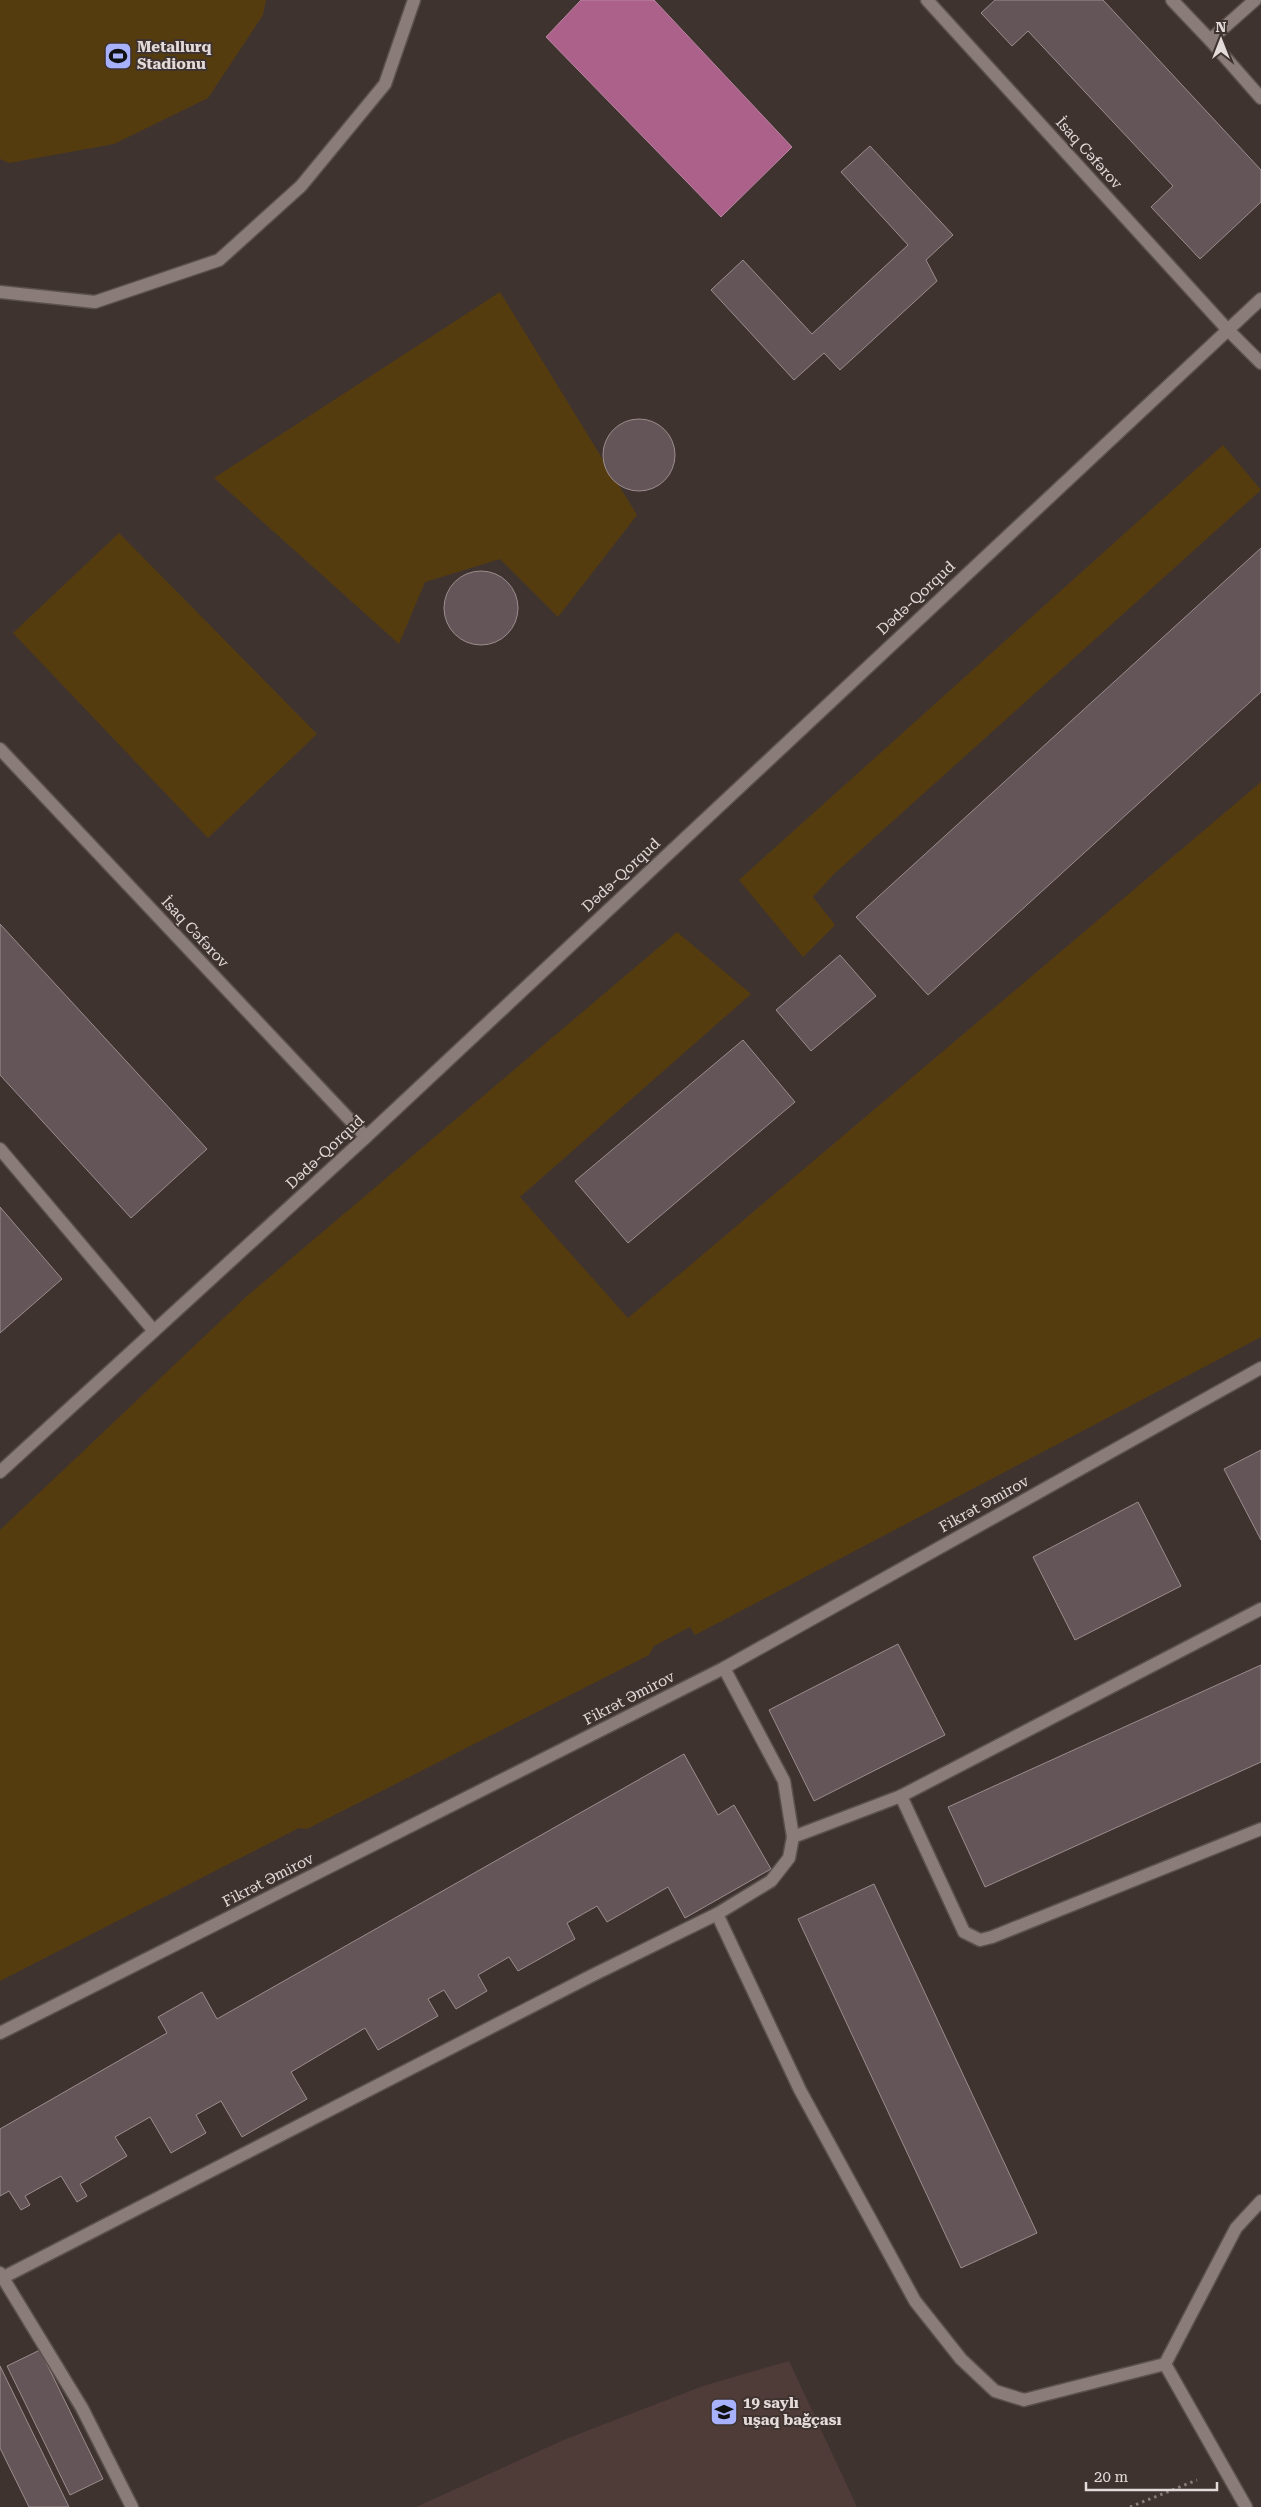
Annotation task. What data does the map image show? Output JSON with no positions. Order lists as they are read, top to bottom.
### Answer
{
  "streets": {
    "street": ["İsaq Cəfərov", "Dədə-Qorqud", "Fikrət Əmirov"]
  },
  "crossings": [
    ["İsaq Cəfərov", "Dədə-Qorqud"]
  ],
  "places": {
    "sports": ["Metallurq Stadionu"],
    "school or university": ["19 saylı uşaq bağçası"]
  },
  "scale_bar": "20 m",
  "north": "top"
}
